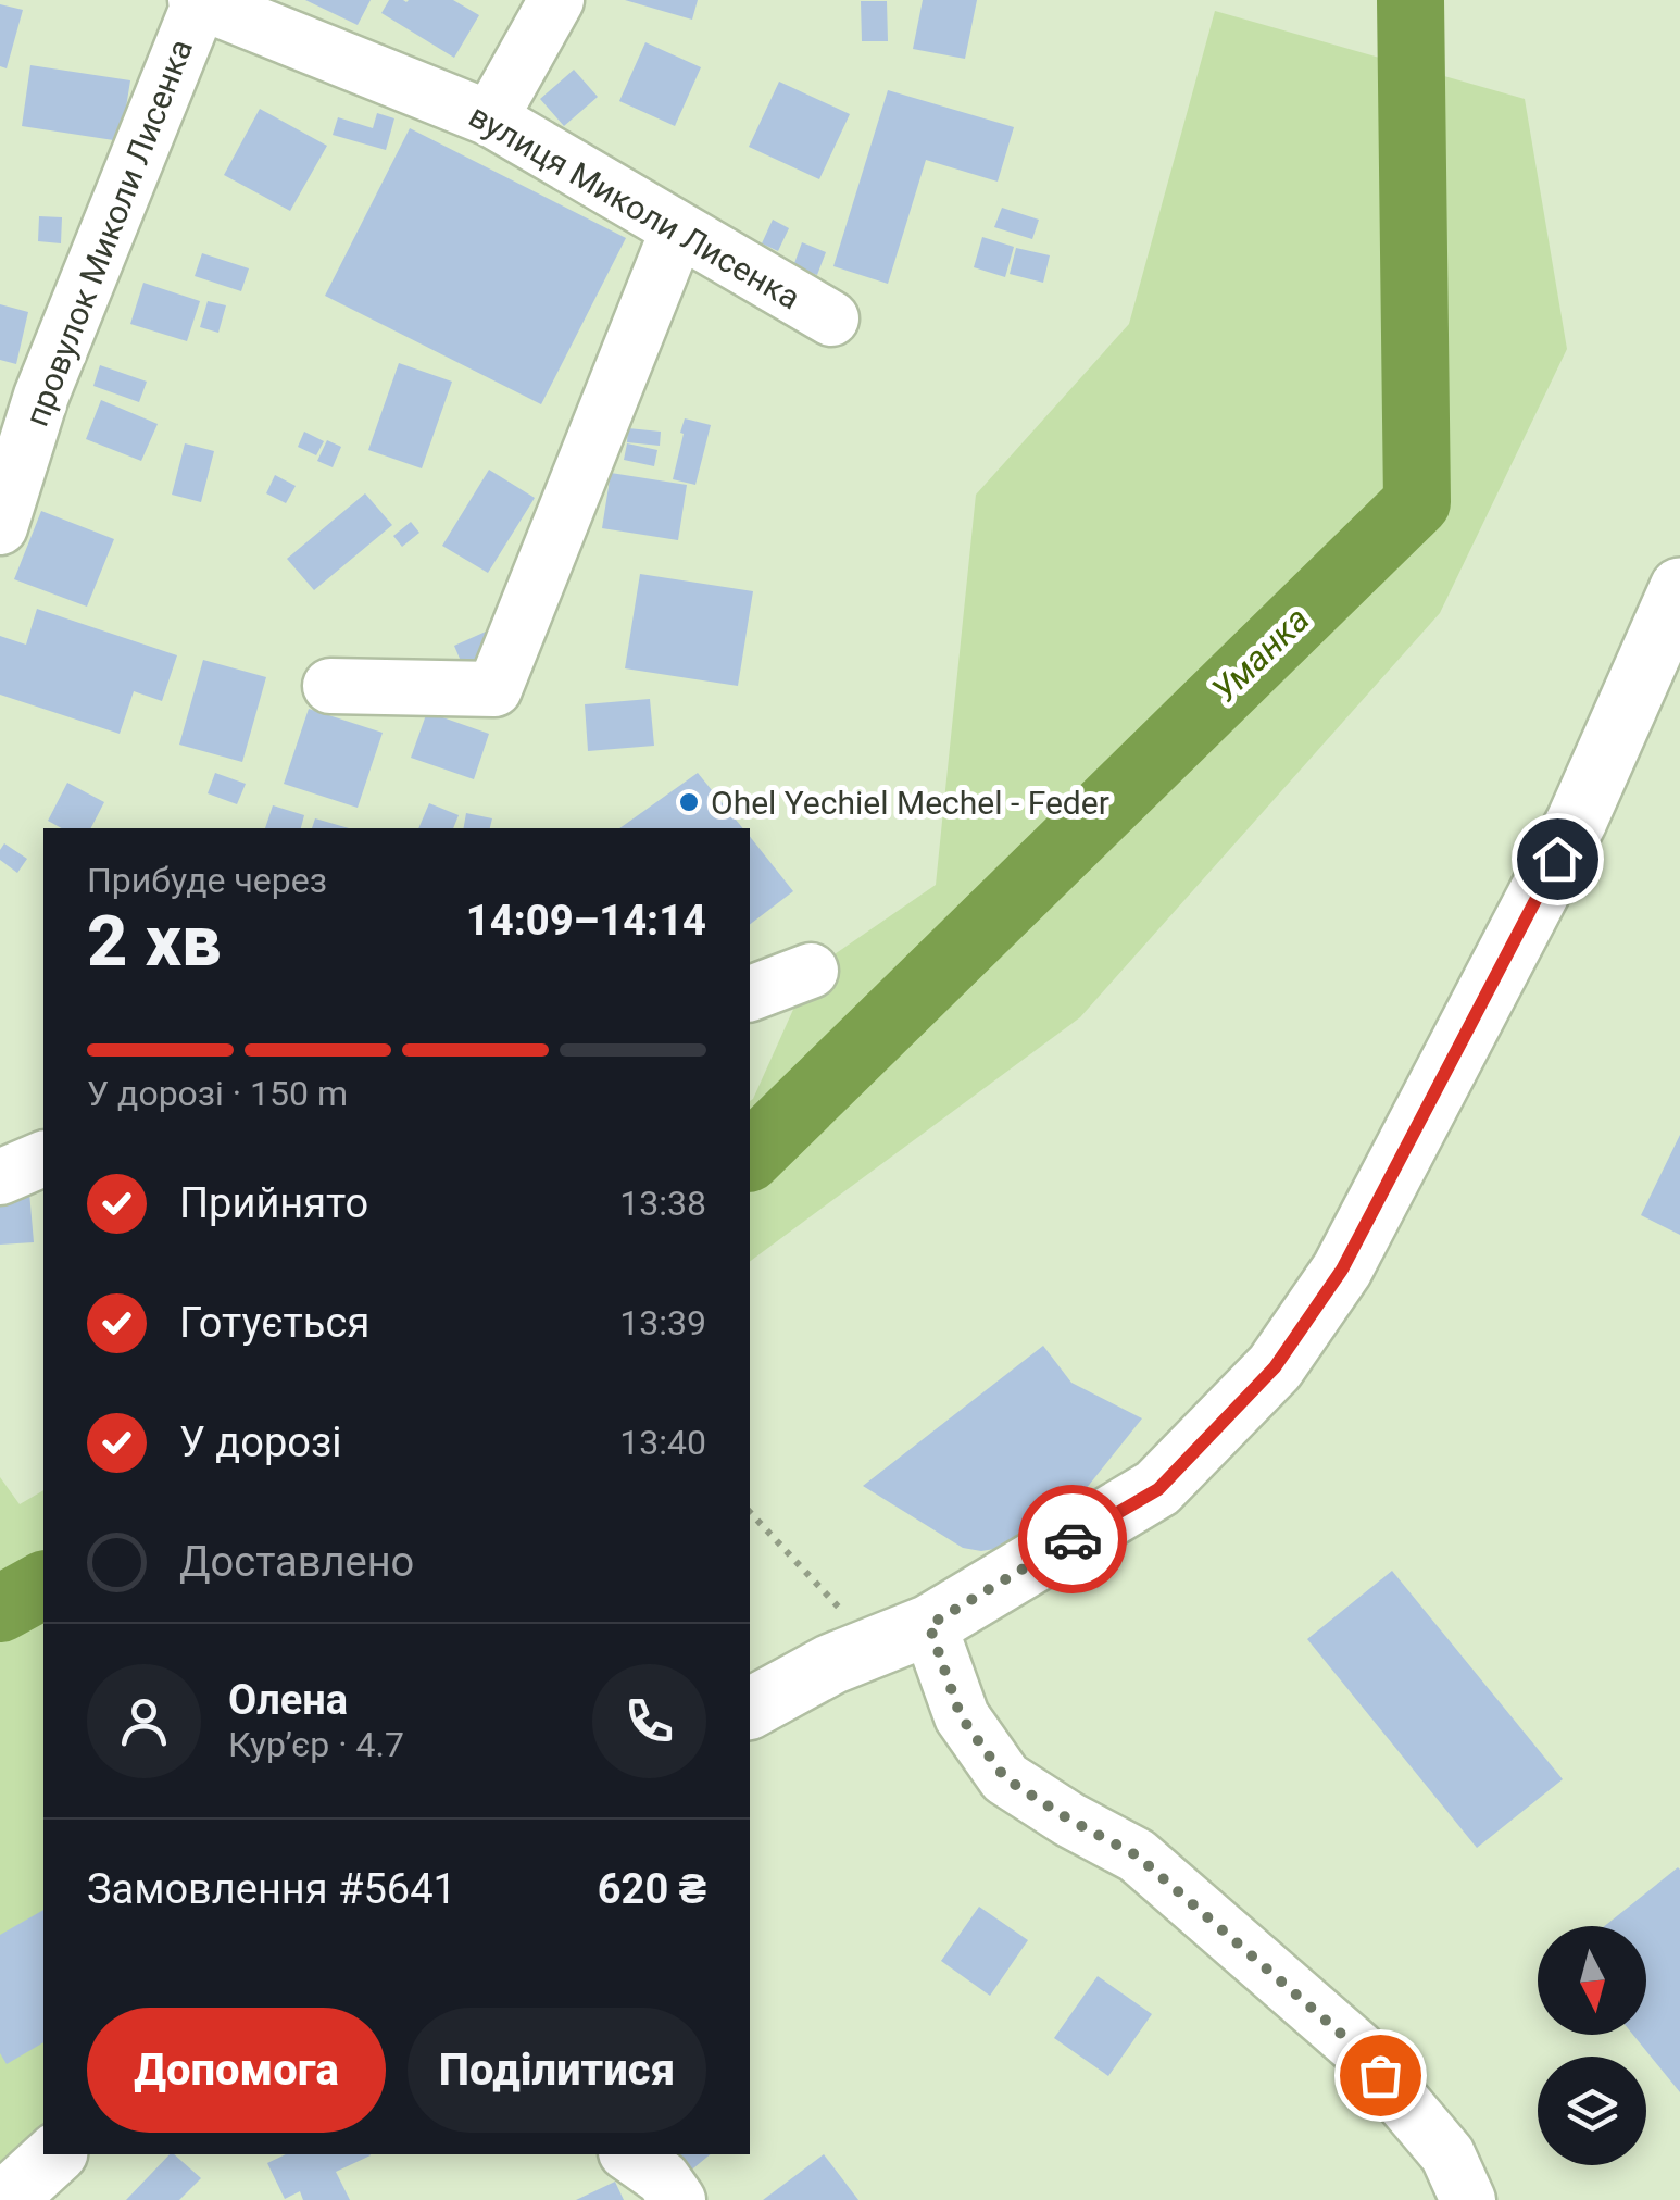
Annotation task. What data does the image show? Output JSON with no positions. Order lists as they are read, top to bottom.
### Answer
{
  "streets": {
    "street": ["вулиця Миколи Лисенка", "провулок Миколи Лисенка"]
  },
  "crossings": [
    ["вулиця Миколи Лисенка", "провулок Миколи Лисенка"]
  ],
  "water": ["Уманка"],
  "places": ["Ohel Yechiel Mechel - Feder"],
  "north": "bottom",
  "page": {
    "heading": ["2 хв", "Прибуде через", "14:09–14:14"],
    "panel": [
      "Олена",
      "Кур’єр · 4.7",
      "Замовлення #5641",
      "620 ₴"
    ],
    "bar": "У дорозі · 150 m",
    "list": [
      ["Прийнято", "13:38"],
      ["Готується", "13:39"],
      ["У дорозі", "13:40"],
      "Доставлено"
    ],
    "buttons": ["Допомога", "Поділитися"]
  }
}
